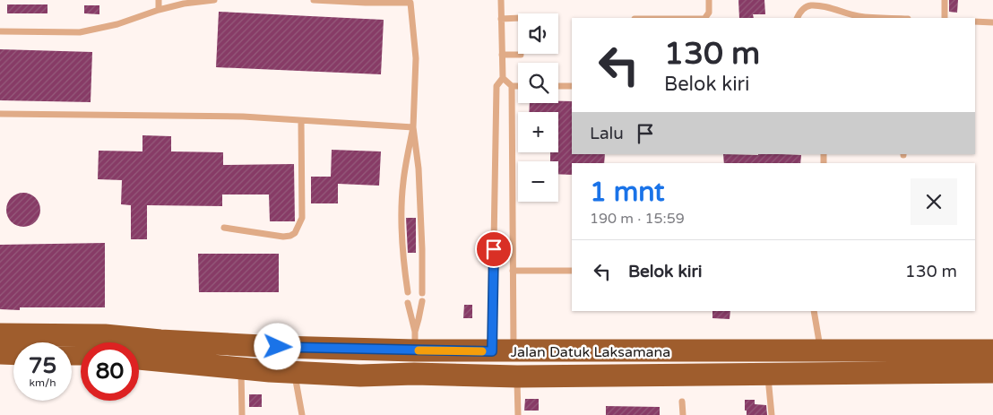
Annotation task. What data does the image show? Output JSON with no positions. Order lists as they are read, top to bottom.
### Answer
{
  "streets": {
    "highway": ["Jalan Datuk Laksamana"]
  },
  "page": {
    "map_buttons": ["+", "−"],
    "turn": ["130 m", "Belok kiri"],
    "then": "Lalu",
    "heading": ["1 mnt", "190 m · 15:59"],
    "list": [
      {
        "name": "Belok kiri",
        "value": "130 m"
      }
    ],
    "speed": "75 km/h",
    "limit": "80"
  }
}
